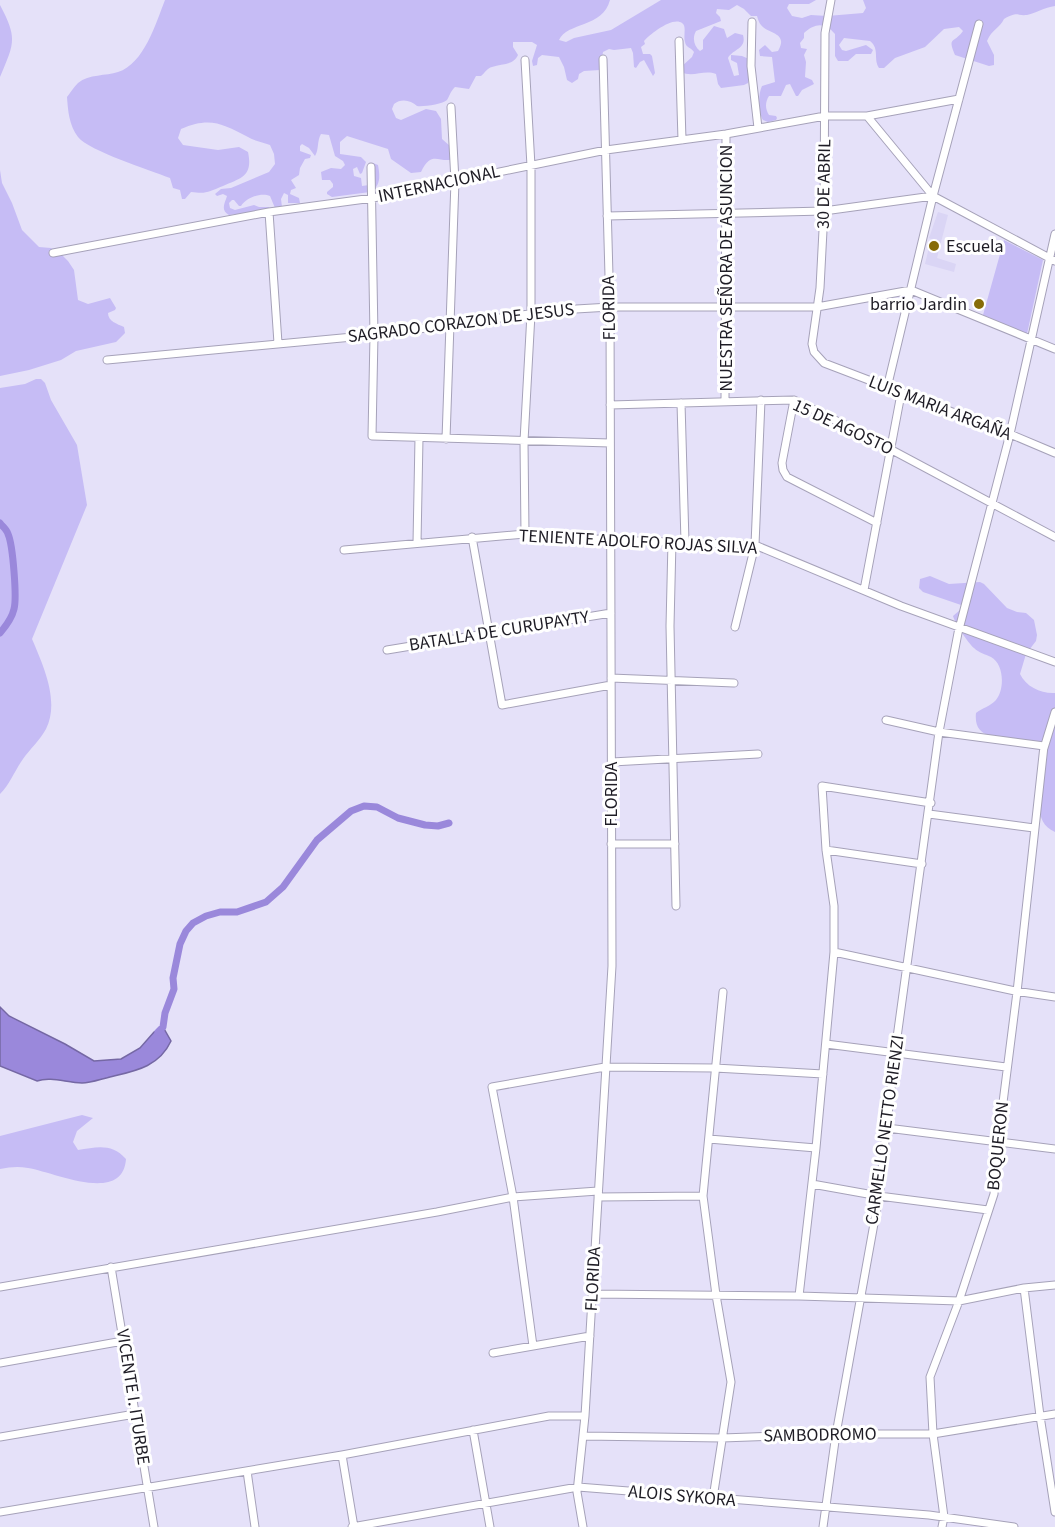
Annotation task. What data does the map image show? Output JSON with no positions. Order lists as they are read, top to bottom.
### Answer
{
  "streets": {
    "street": [
      "INTERNACIONAL",
      "30 DE ABRIL",
      "NUESTRA SEÑORA DE ASUNCION",
      "FLORIDA",
      "SAGRADO CORAZON DE JESUS",
      "LUIS MARIA ARGAÑA",
      "15 DE AGOSTO",
      "TENIENTE ADOLFO ROJAS SILVA",
      "BATALLA DE CURUPAYTY",
      "CARMELLO NETTO RIENZI",
      "BOQUERON",
      "VICENTE I. ITURBE",
      "SAMBODROMO",
      "ALOIS SYKORA"
    ]
  },
  "crossings": [
    ["INTERNACIONAL", "30 DE ABRIL"],
    ["INTERNACIONAL", "NUESTRA SEÑORA DE ASUNCION"],
    ["INTERNACIONAL", "FLORIDA"],
    ["30 DE ABRIL", "SAGRADO CORAZON DE JESUS"],
    ["30 DE ABRIL", "LUIS MARIA ARGAÑA"],
    ["NUESTRA SEÑORA DE ASUNCION", "SAGRADO CORAZON DE JESUS"],
    ["NUESTRA SEÑORA DE ASUNCION", "15 DE AGOSTO"],
    ["NUESTRA SEÑORA DE ASUNCION", "TENIENTE ADOLFO ROJAS SILVA"],
    ["FLORIDA", "SAGRADO CORAZON DE JESUS"],
    ["FLORIDA", "15 DE AGOSTO"],
    ["FLORIDA", "TENIENTE ADOLFO ROJAS SILVA"],
    ["FLORIDA", "BATALLA DE CURUPAYTY"],
    ["FLORIDA", "SAMBODROMO"],
    ["FLORIDA", "ALOIS SYKORA"],
    ["LUIS MARIA ARGAÑA", "CARMELLO NETTO RIENZI"],
    ["15 DE AGOSTO", "CARMELLO NETTO RIENZI"],
    ["TENIENTE ADOLFO ROJAS SILVA", "CARMELLO NETTO RIENZI"],
    ["CARMELLO NETTO RIENZI", "SAMBODROMO"],
    ["CARMELLO NETTO RIENZI", "ALOIS SYKORA"],
    ["BOQUERON", "SAMBODROMO"],
    ["BOQUERON", "ALOIS SYKORA"]
  ],
  "places": ["Escuela", "barrio Jardin"]
}
